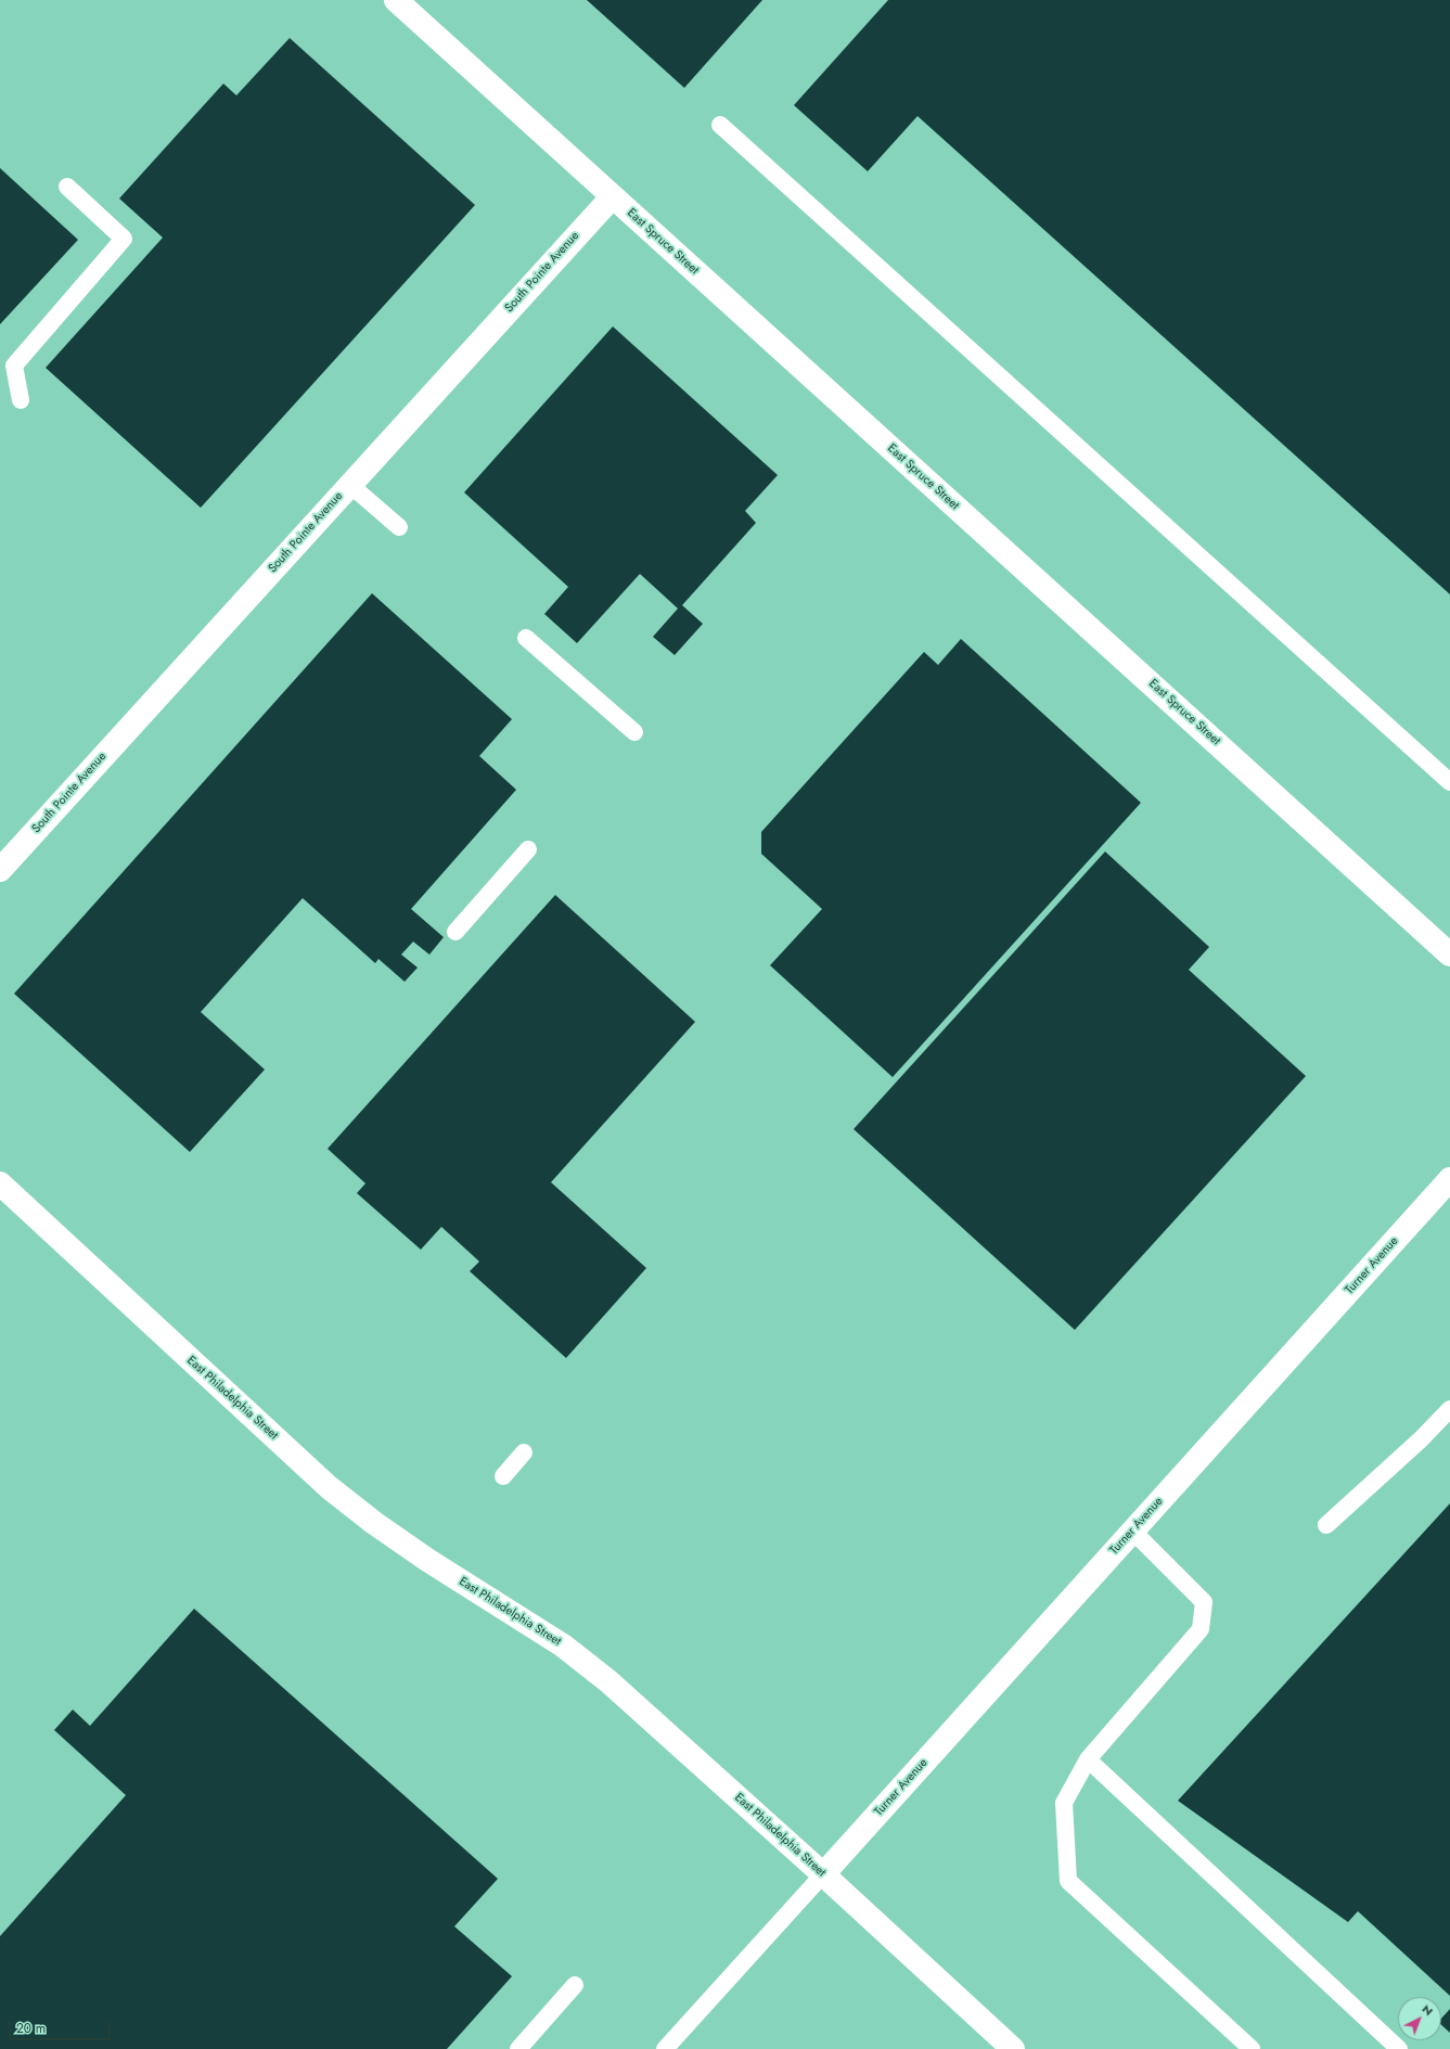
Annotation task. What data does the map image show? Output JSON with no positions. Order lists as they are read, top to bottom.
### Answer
{
  "streets": {
    "street": [
      "East Spruce Street",
      "South Pointe Avenue",
      "Turner Avenue",
      "East Philadelphia Street"
    ]
  },
  "crossings": [
    ["East Spruce Street", "South Pointe Avenue"],
    ["Turner Avenue", "East Philadelphia Street"]
  ],
  "scale_bar": "20 m",
  "north": "top right"
}
